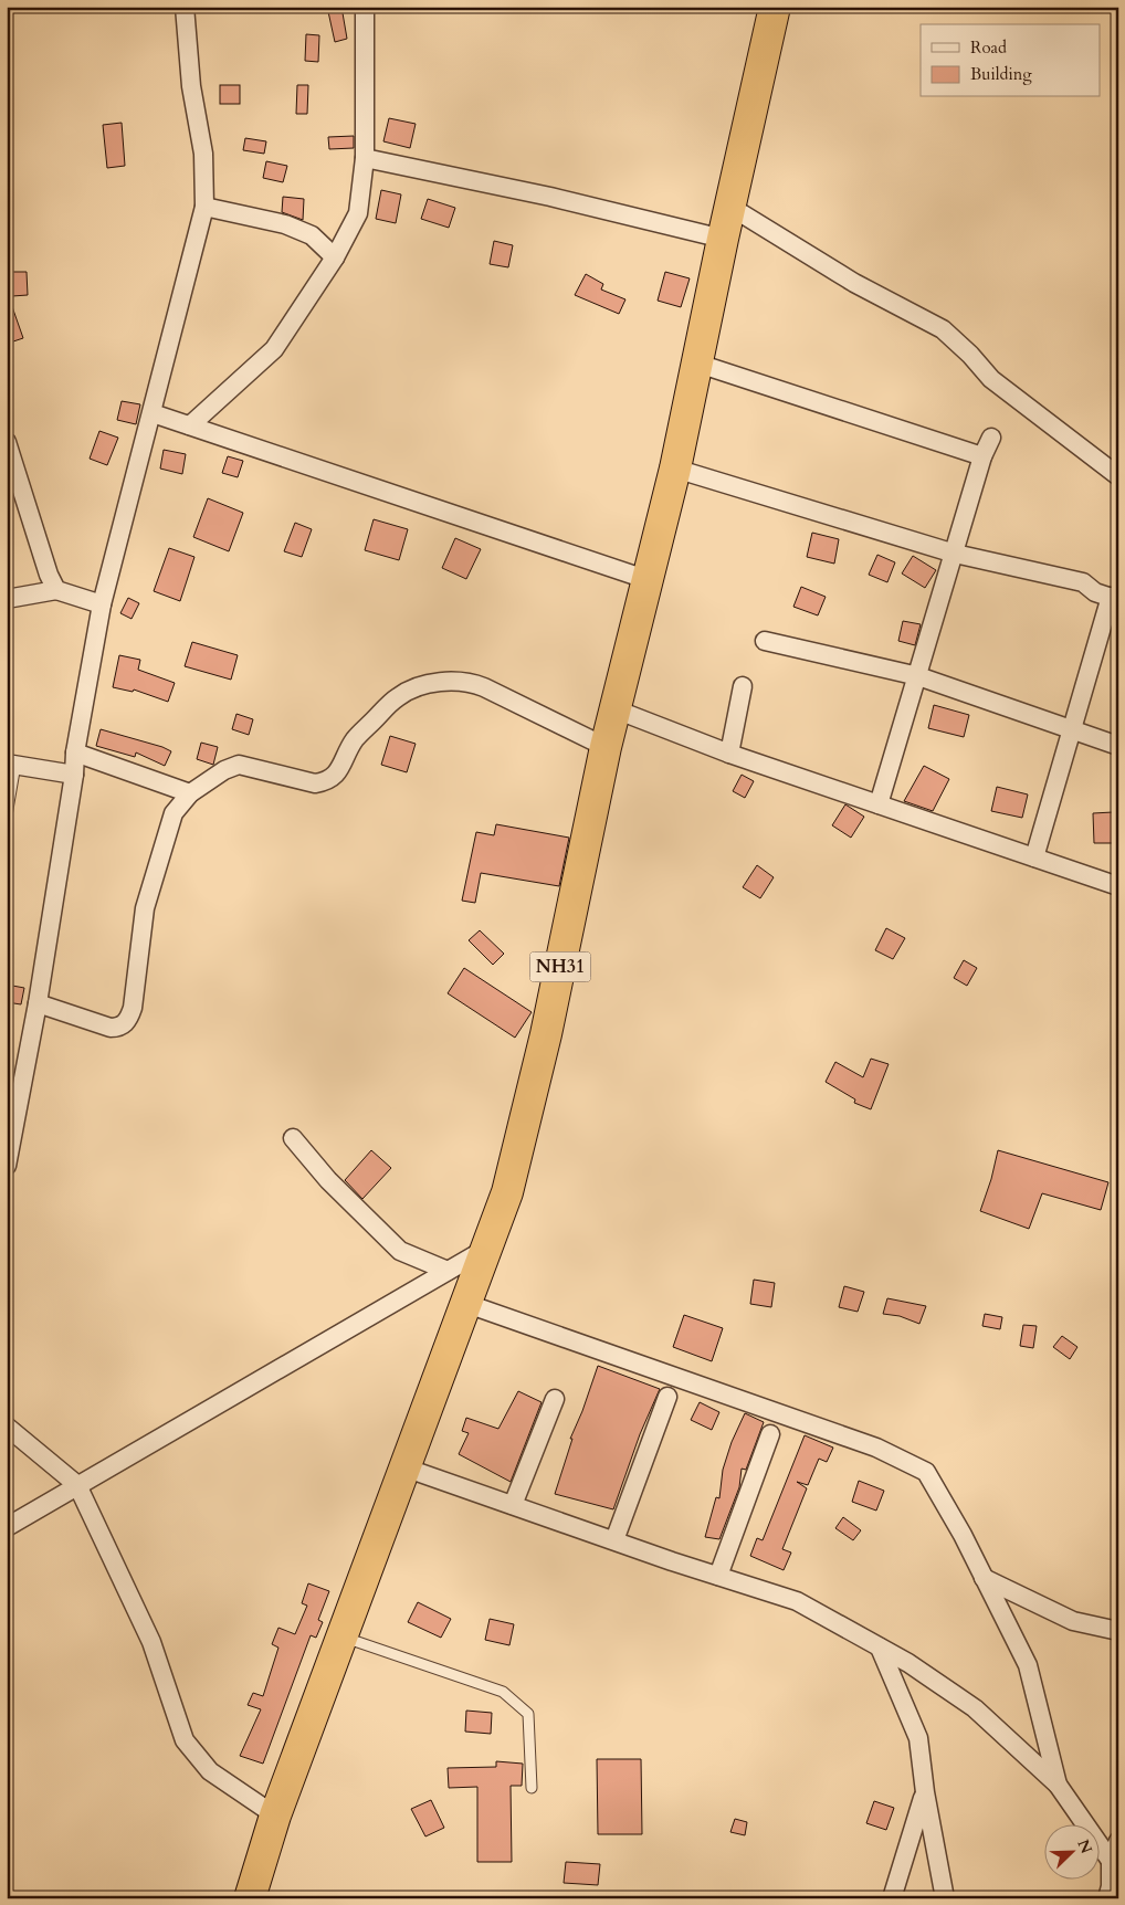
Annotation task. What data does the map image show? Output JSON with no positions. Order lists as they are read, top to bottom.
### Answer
{
  "streets": {
    "highway": ["NH31"]
  },
  "legend": ["Road", "Building"],
  "north": "top right"
}
